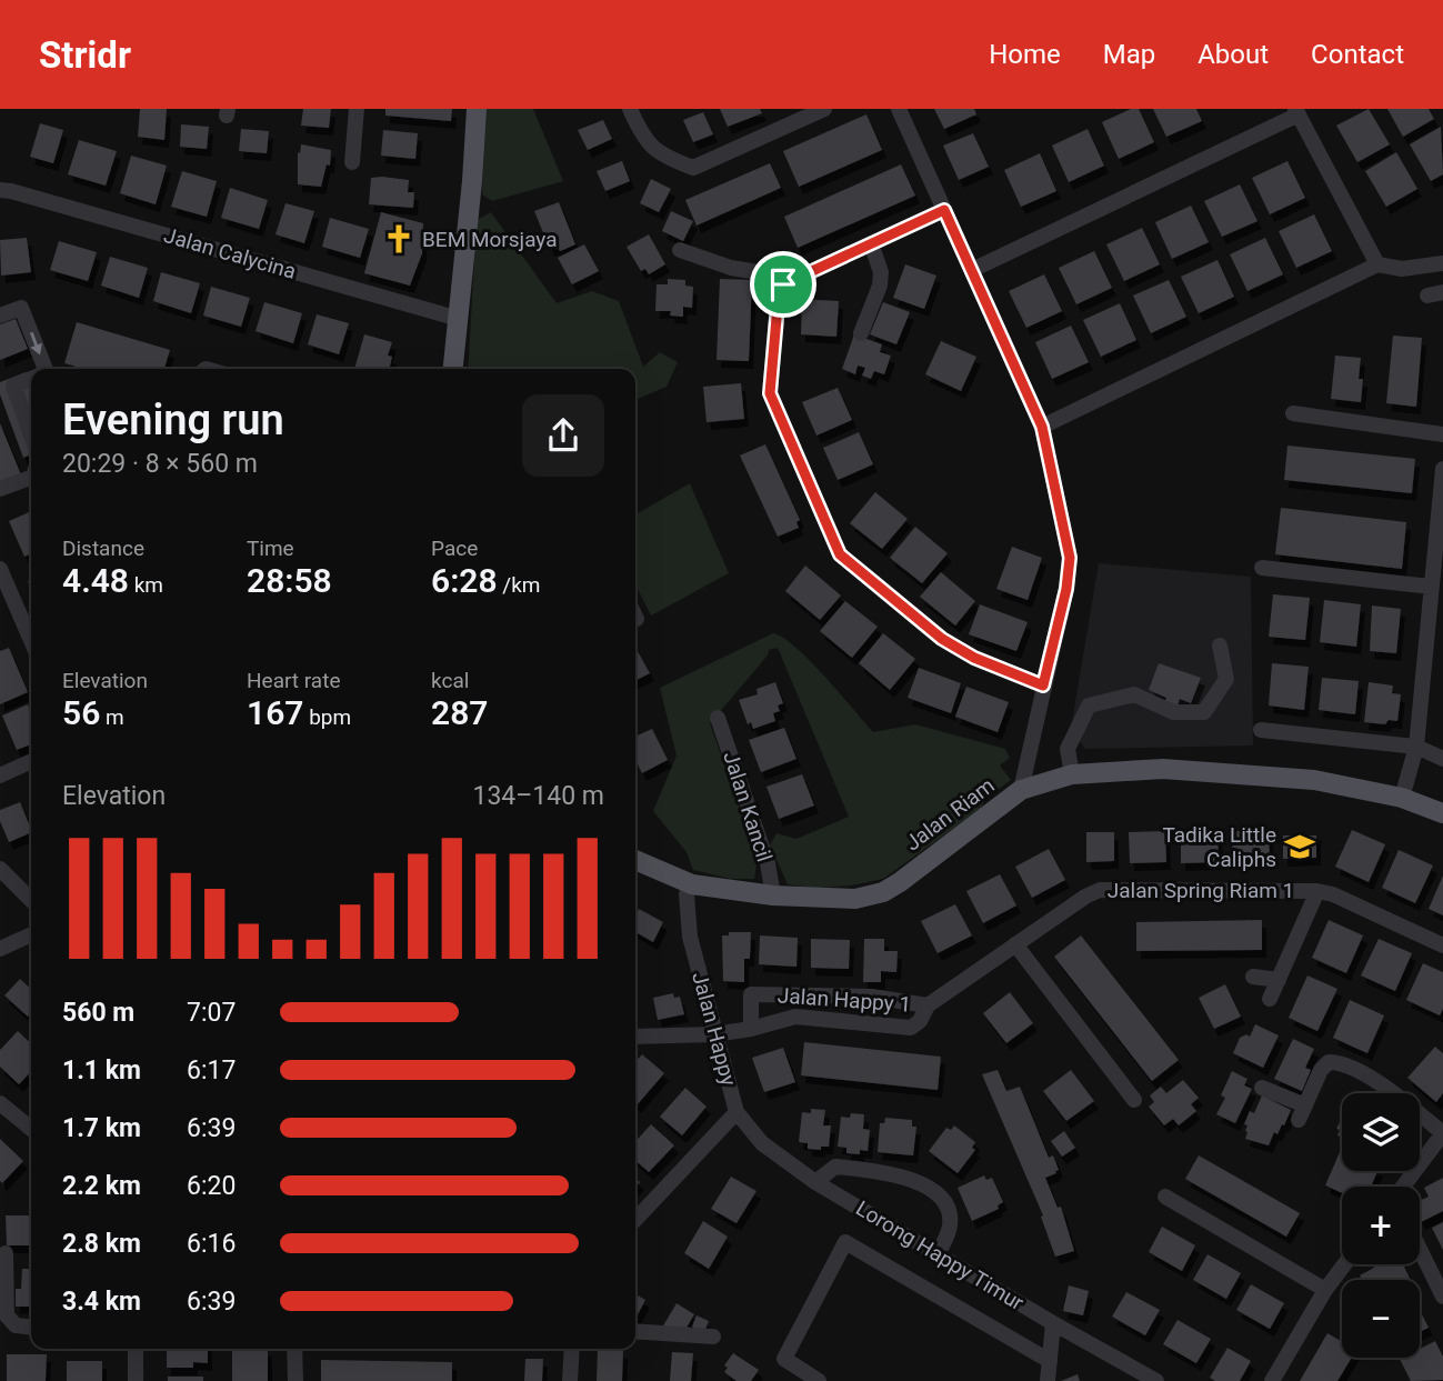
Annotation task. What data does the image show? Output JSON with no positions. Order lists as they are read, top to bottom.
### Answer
{
  "streets": {
    "main road": ["Jalan Riam"],
    "street": [
      "Jalan Calycina",
      "Jalan Kancil",
      "Jalan Spring Riam 1",
      "Jalan Happy 1",
      "Jalan Happy",
      "Lorong Happy Timur"
    ]
  },
  "crossings": [
    ["Jalan Kancil", "Jalan Riam"],
    ["Jalan Riam", "Jalan Happy"],
    ["Jalan Spring Riam 1", "Jalan Happy 1"],
    ["Jalan Happy 1", "Jalan Happy"],
    ["Jalan Happy", "Lorong Happy Timur"]
  ],
  "places": {
    "church": ["BEM Morsjaya"],
    "school or university": ["Tadika Little Caliphs"]
  },
  "page": {
    "header": "Stridr",
    "nav": [
      "Home",
      "Map",
      "About",
      "Contact"
    ],
    "heading": ["Evening run", "20:29 · 8 × 560 m"],
    "stats": [
      ["Distance", "4.48 km"],
      ["Time", "28:58"],
      ["Pace", "6:28 /km"],
      ["Elevation", "56 m"],
      ["Heart rate", "167 bpm"],
      ["kcal", "287"]
    ],
    "chart": ["Elevation", "134–140 m"],
    "list": [
      {
        "name": "560 m",
        "note": "7:07"
      },
      {
        "name": "1.1 km",
        "note": "6:17"
      },
      {
        "name": "1.7 km",
        "note": "6:39"
      },
      {
        "name": "2.2 km",
        "note": "6:20"
      },
      {
        "name": "2.8 km",
        "note": "6:16"
      },
      {
        "name": "3.4 km",
        "note": "6:39"
      }
    ],
    "map_buttons": ["+", "−"]
  }
}
